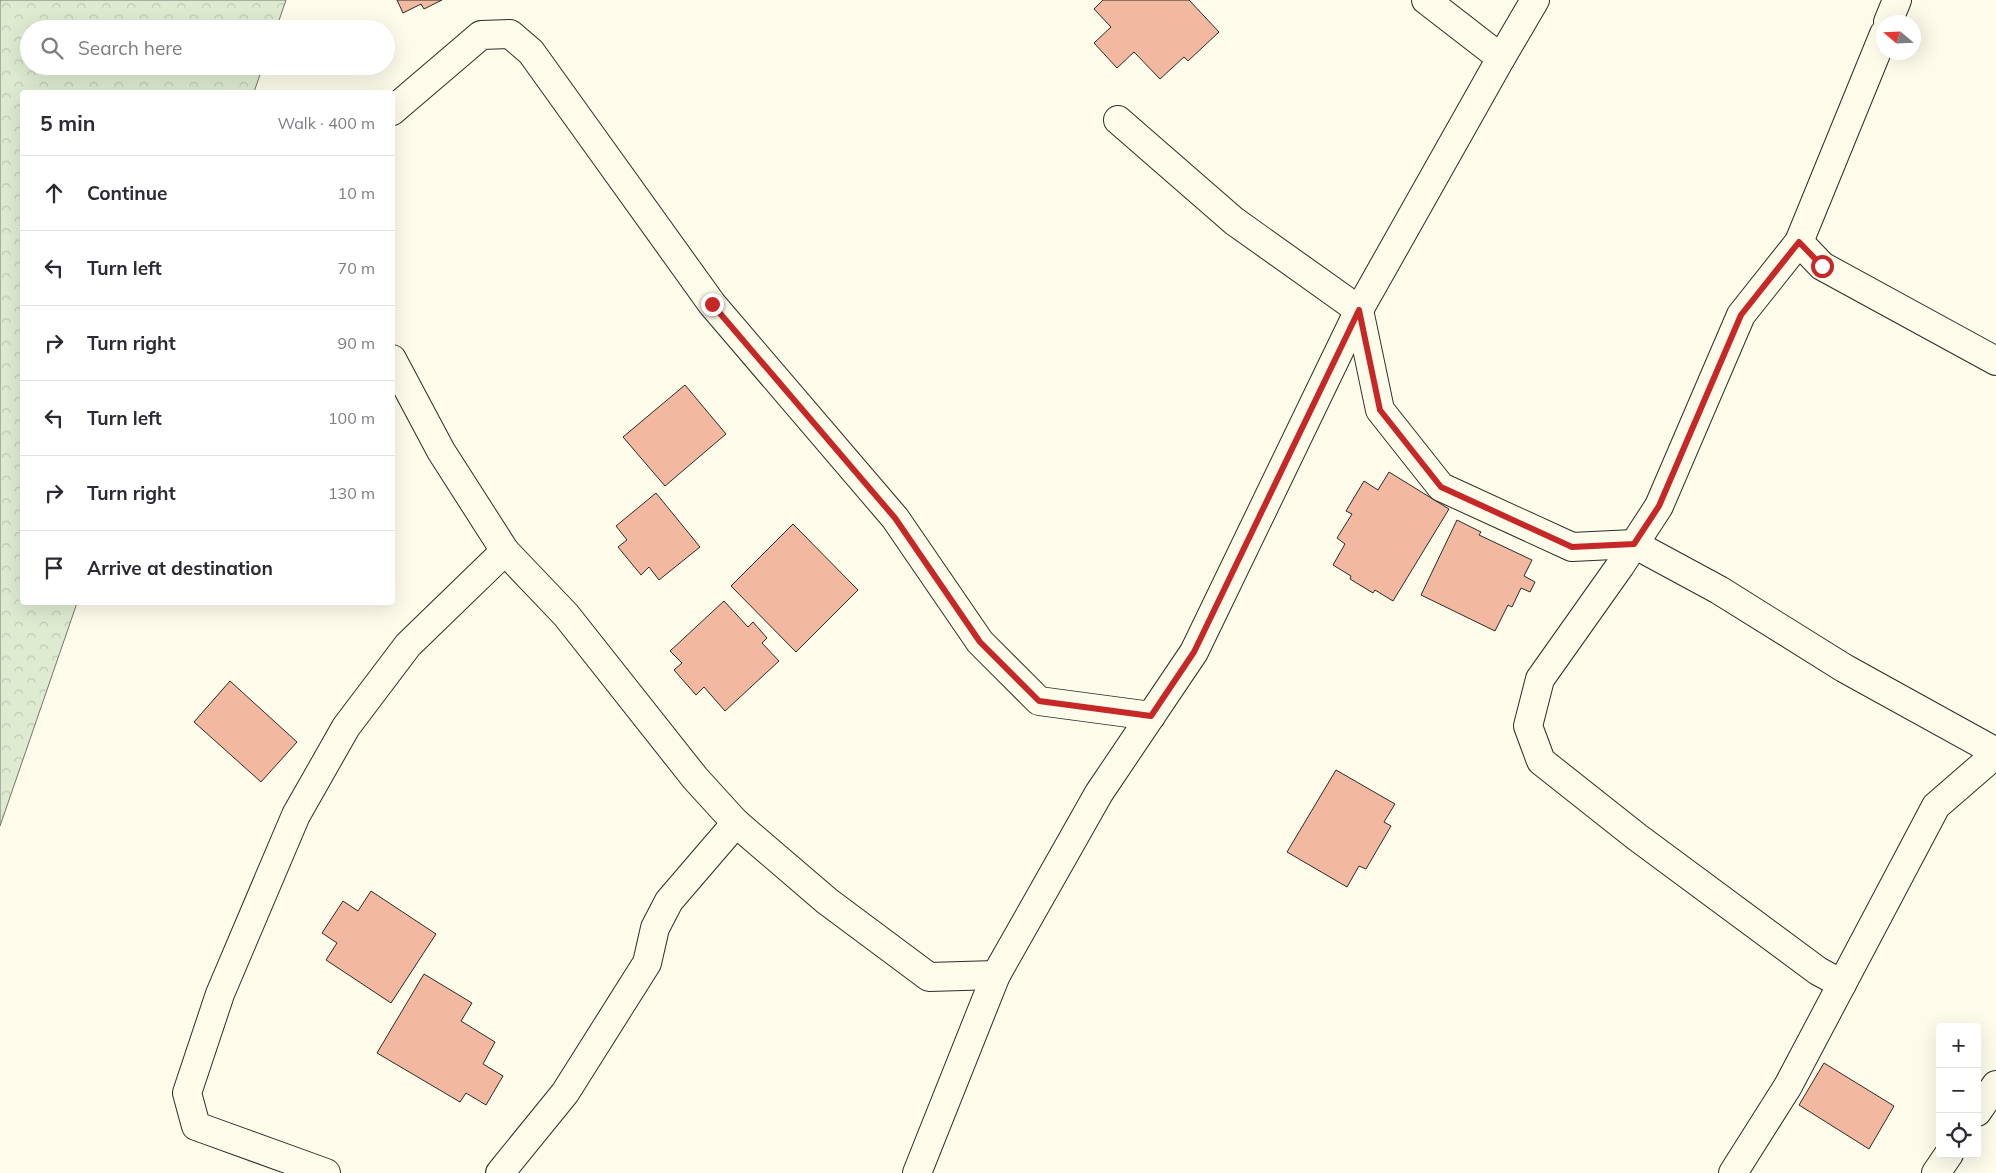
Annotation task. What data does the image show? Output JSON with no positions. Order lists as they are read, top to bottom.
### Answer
{
  "north": "left",
  "page": {
    "search": "Search here",
    "heading": ["5 min", "Walk · 400 m"],
    "list": [
      ["Continue", "10 m"],
      ["Turn left", "70 m"],
      ["Turn right", "90 m"],
      ["Turn left", "100 m"],
      ["Turn right", "130 m"],
      "Arrive at destination"
    ],
    "map_buttons": ["+", "−"]
  }
}
